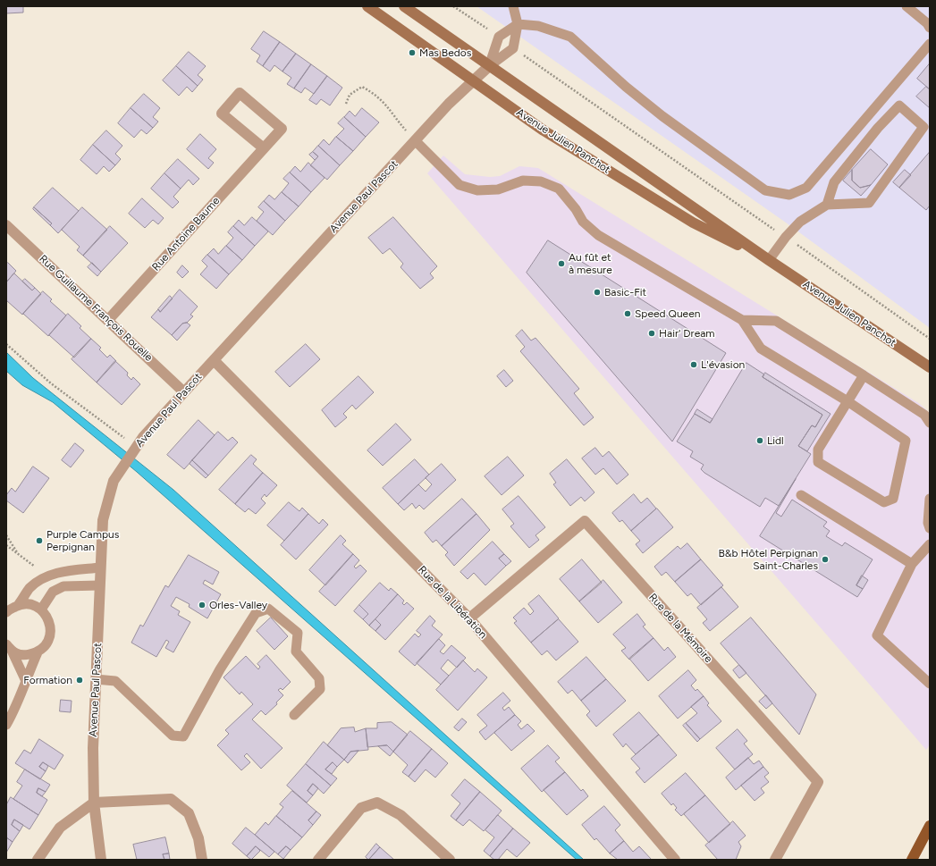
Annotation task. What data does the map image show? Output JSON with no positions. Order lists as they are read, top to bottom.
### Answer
{
  "streets": {
    "main road": ["Avenue Julien Panchot"],
    "street": [
      "Avenue Paul Pascot",
      "Rue Antoine Baume",
      "Rue Guillaume François Rouelle",
      "Rue de la Libération",
      "Rue de la Mémoire"
    ]
  },
  "crossings": [
    ["Avenue Julien Panchot", "Avenue Paul Pascot"],
    ["Avenue Paul Pascot", "Rue Guillaume François Rouelle"],
    ["Avenue Paul Pascot", "Rue de la Libération"],
    ["Rue Antoine Baume", "Rue Guillaume François Rouelle"],
    ["Rue de la Libération", "Rue de la Mémoire"]
  ],
  "places": [
    "Mas Bedos",
    "Au fût et à mesure",
    "Basic-Fit",
    "Speed Queen",
    "Hair' Dream",
    "L'évasion",
    "Lidl",
    "Purple Campus Perpignan",
    "B&b Hôtel Perpignan Saint-Charles",
    "Orles-Valley",
    "Formation"
  ]
}
